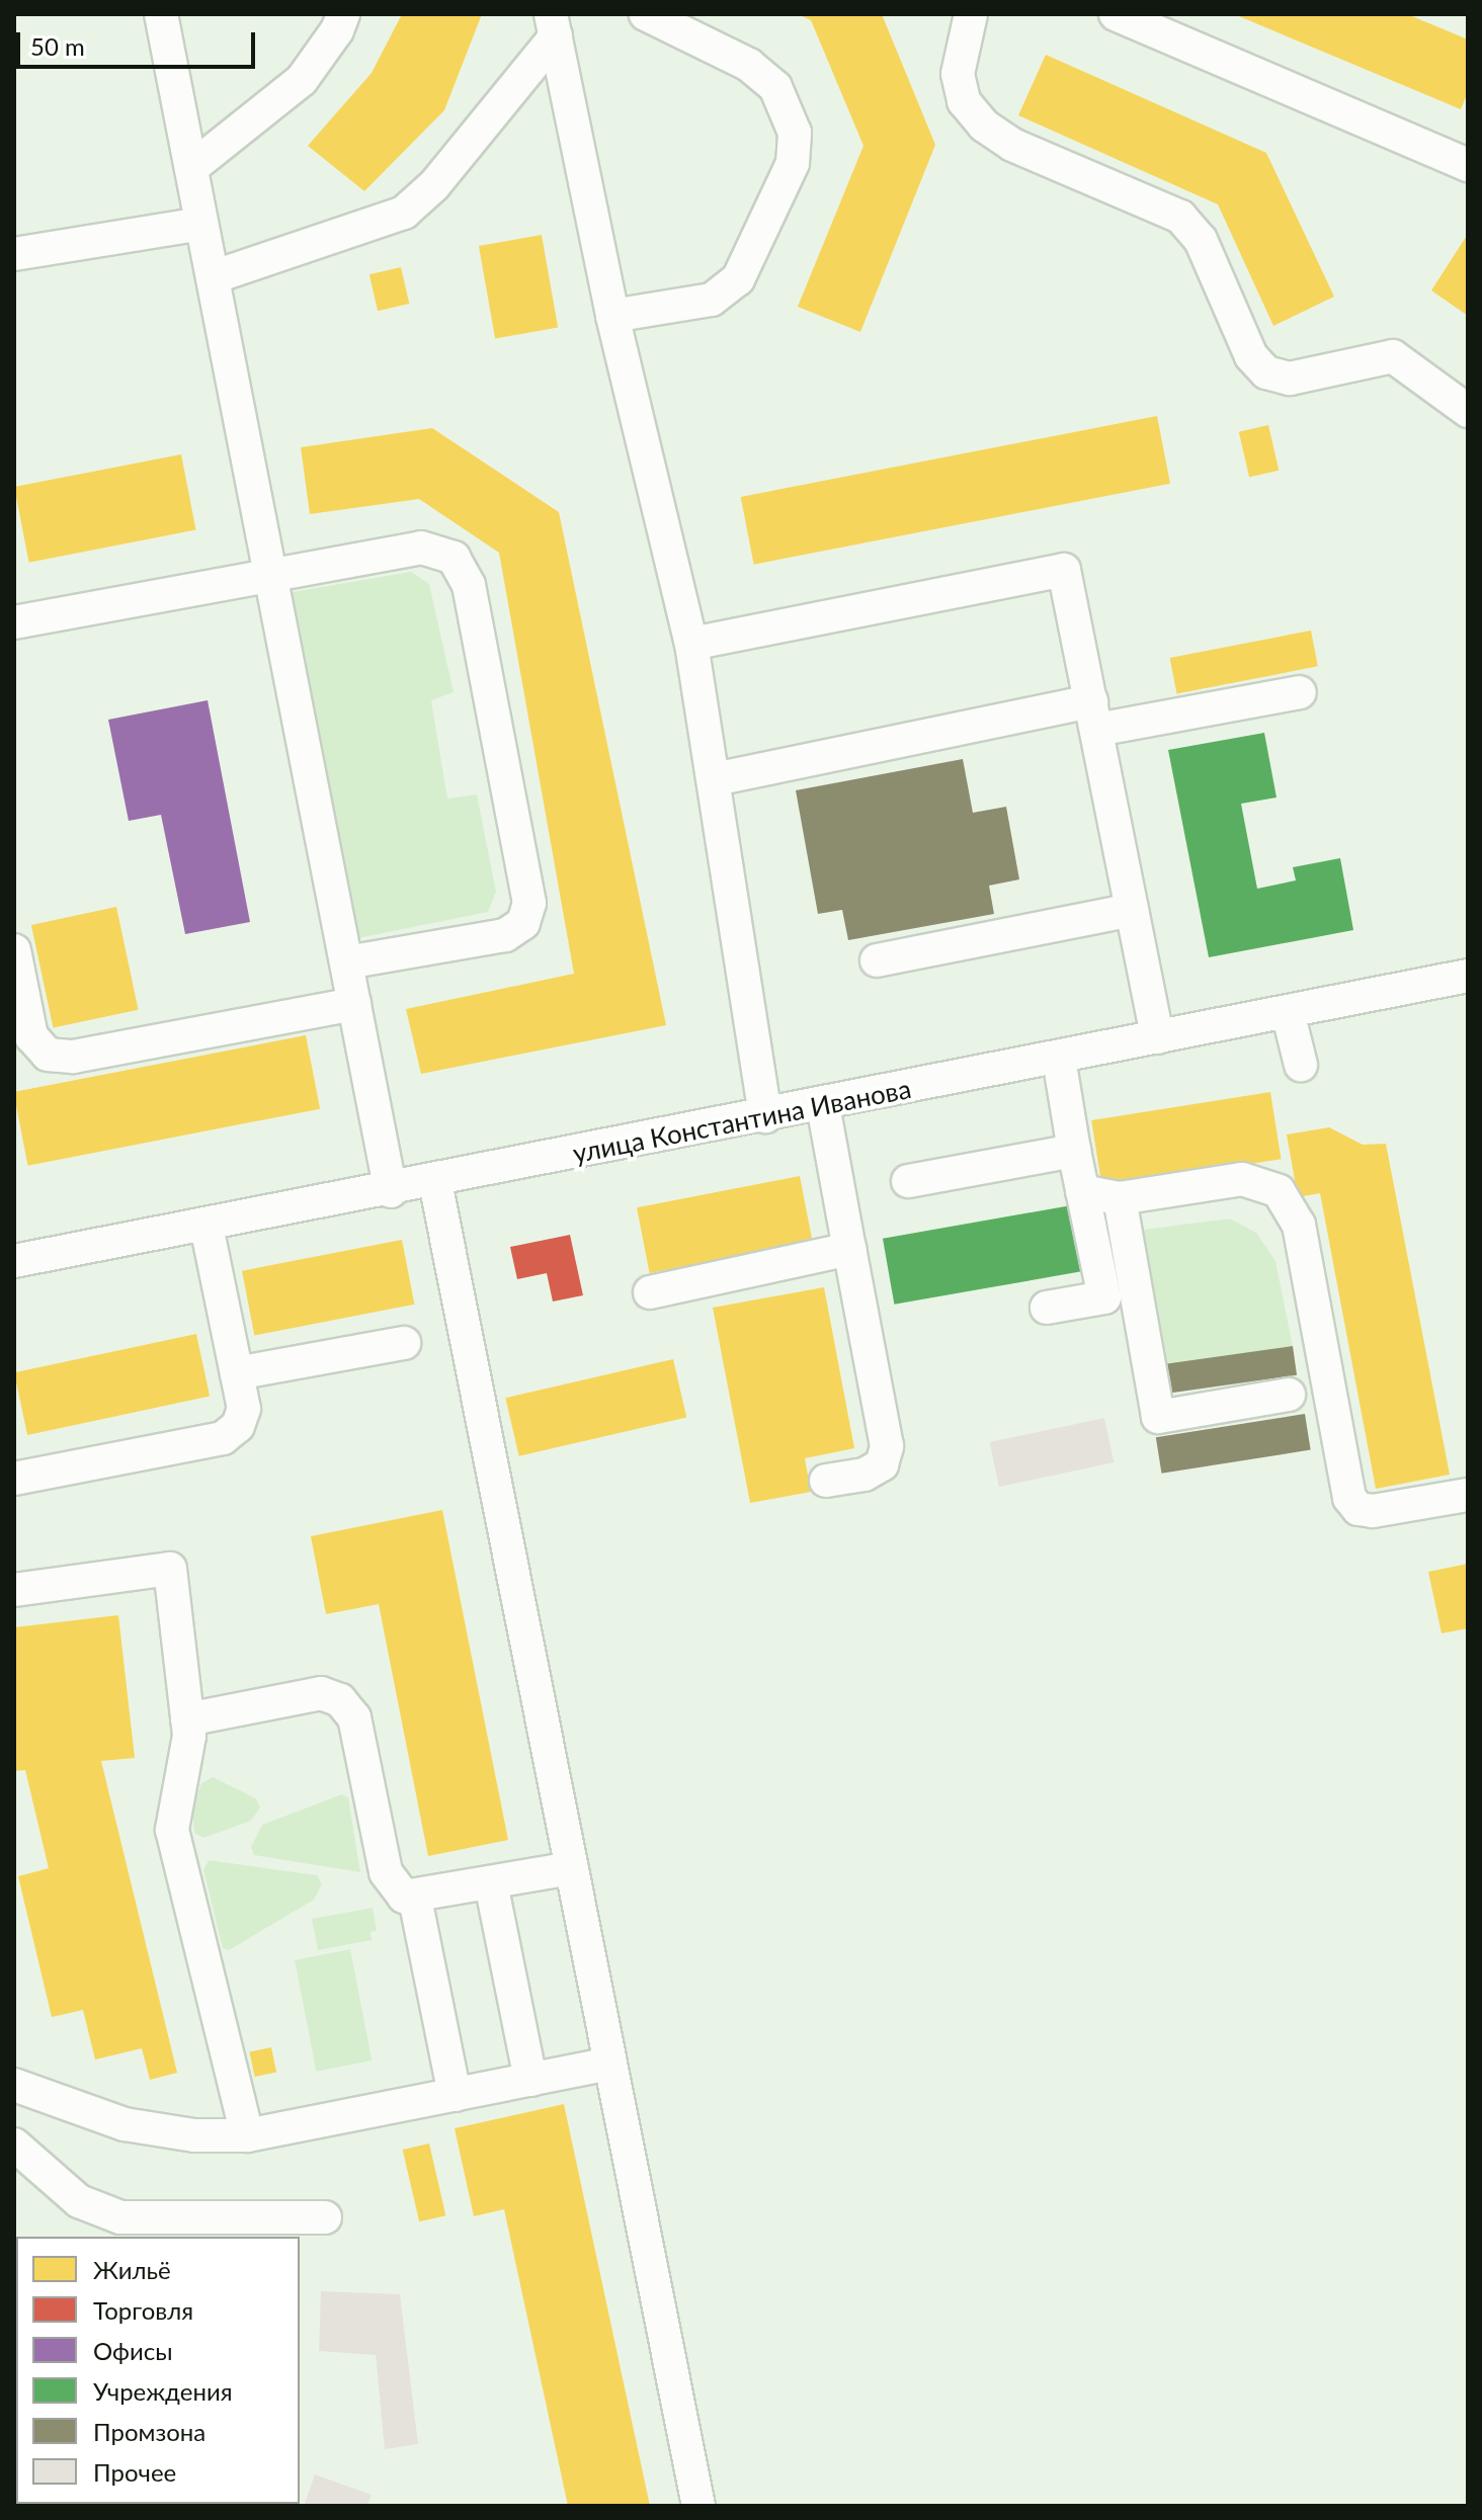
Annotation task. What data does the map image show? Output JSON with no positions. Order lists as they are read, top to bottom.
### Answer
{
  "streets": {
    "street": ["улица Константина Иванова"]
  },
  "legend": [
    "Жильё",
    "Торговля",
    "Офисы",
    "Учреждения",
    "Промзона",
    "Прочее"
  ],
  "scale_bar": "50 m"
}
